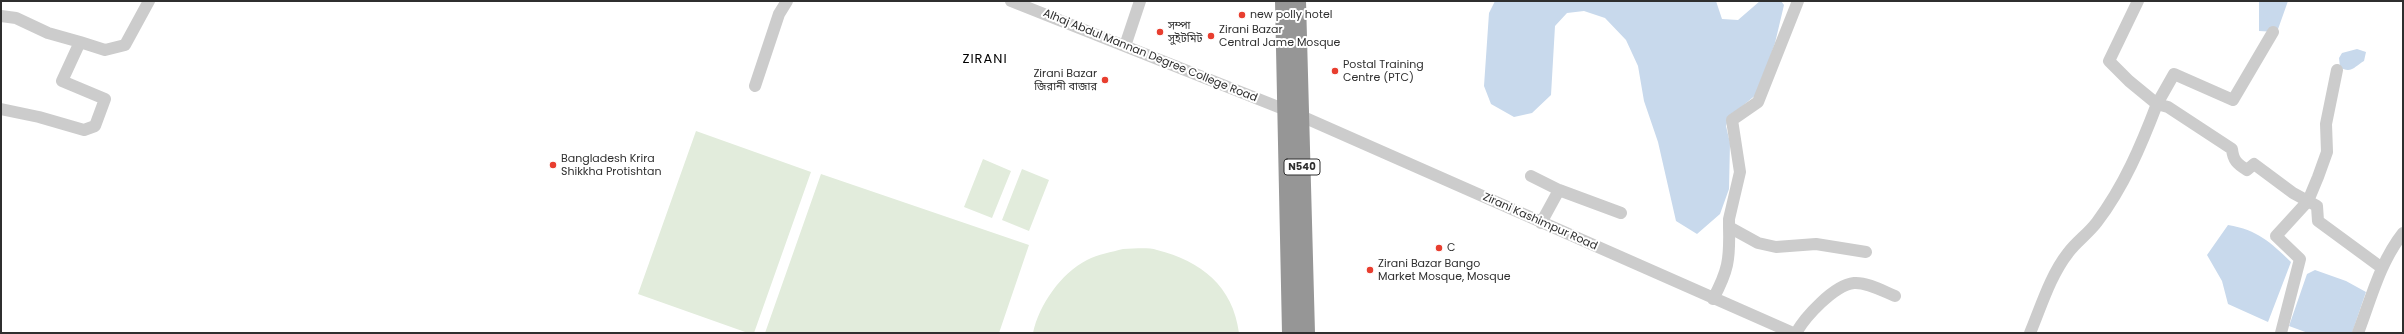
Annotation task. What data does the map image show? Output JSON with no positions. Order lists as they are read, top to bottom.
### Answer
{
  "streets": {
    "highway": ["N540"],
    "street": ["Alhaj Abdul Mannan Degree College Road", "Zirani Kashimpur Road"]
  },
  "crossings": [
    ["Alhaj Abdul Mannan Degree College Road", "N540"],
    ["Alhaj Abdul Mannan Degree College Road", "Zirani Kashimpur Road"],
    ["N540", "Zirani Kashimpur Road"]
  ],
  "districts": ["ZIRANI"],
  "places": [
    "new polly hotel",
    "সম্পা সুইটমিট",
    "Zirani Bazar Central Jame Mosque",
    "Postal Training Centre (PTC)",
    "Zirani Bazar জিরানী বাজার",
    "Bangladesh Krira Shikkha Protishtan",
    "C",
    "Zirani Bazar Bango Market Mosque, Mosque"
  ]
}
